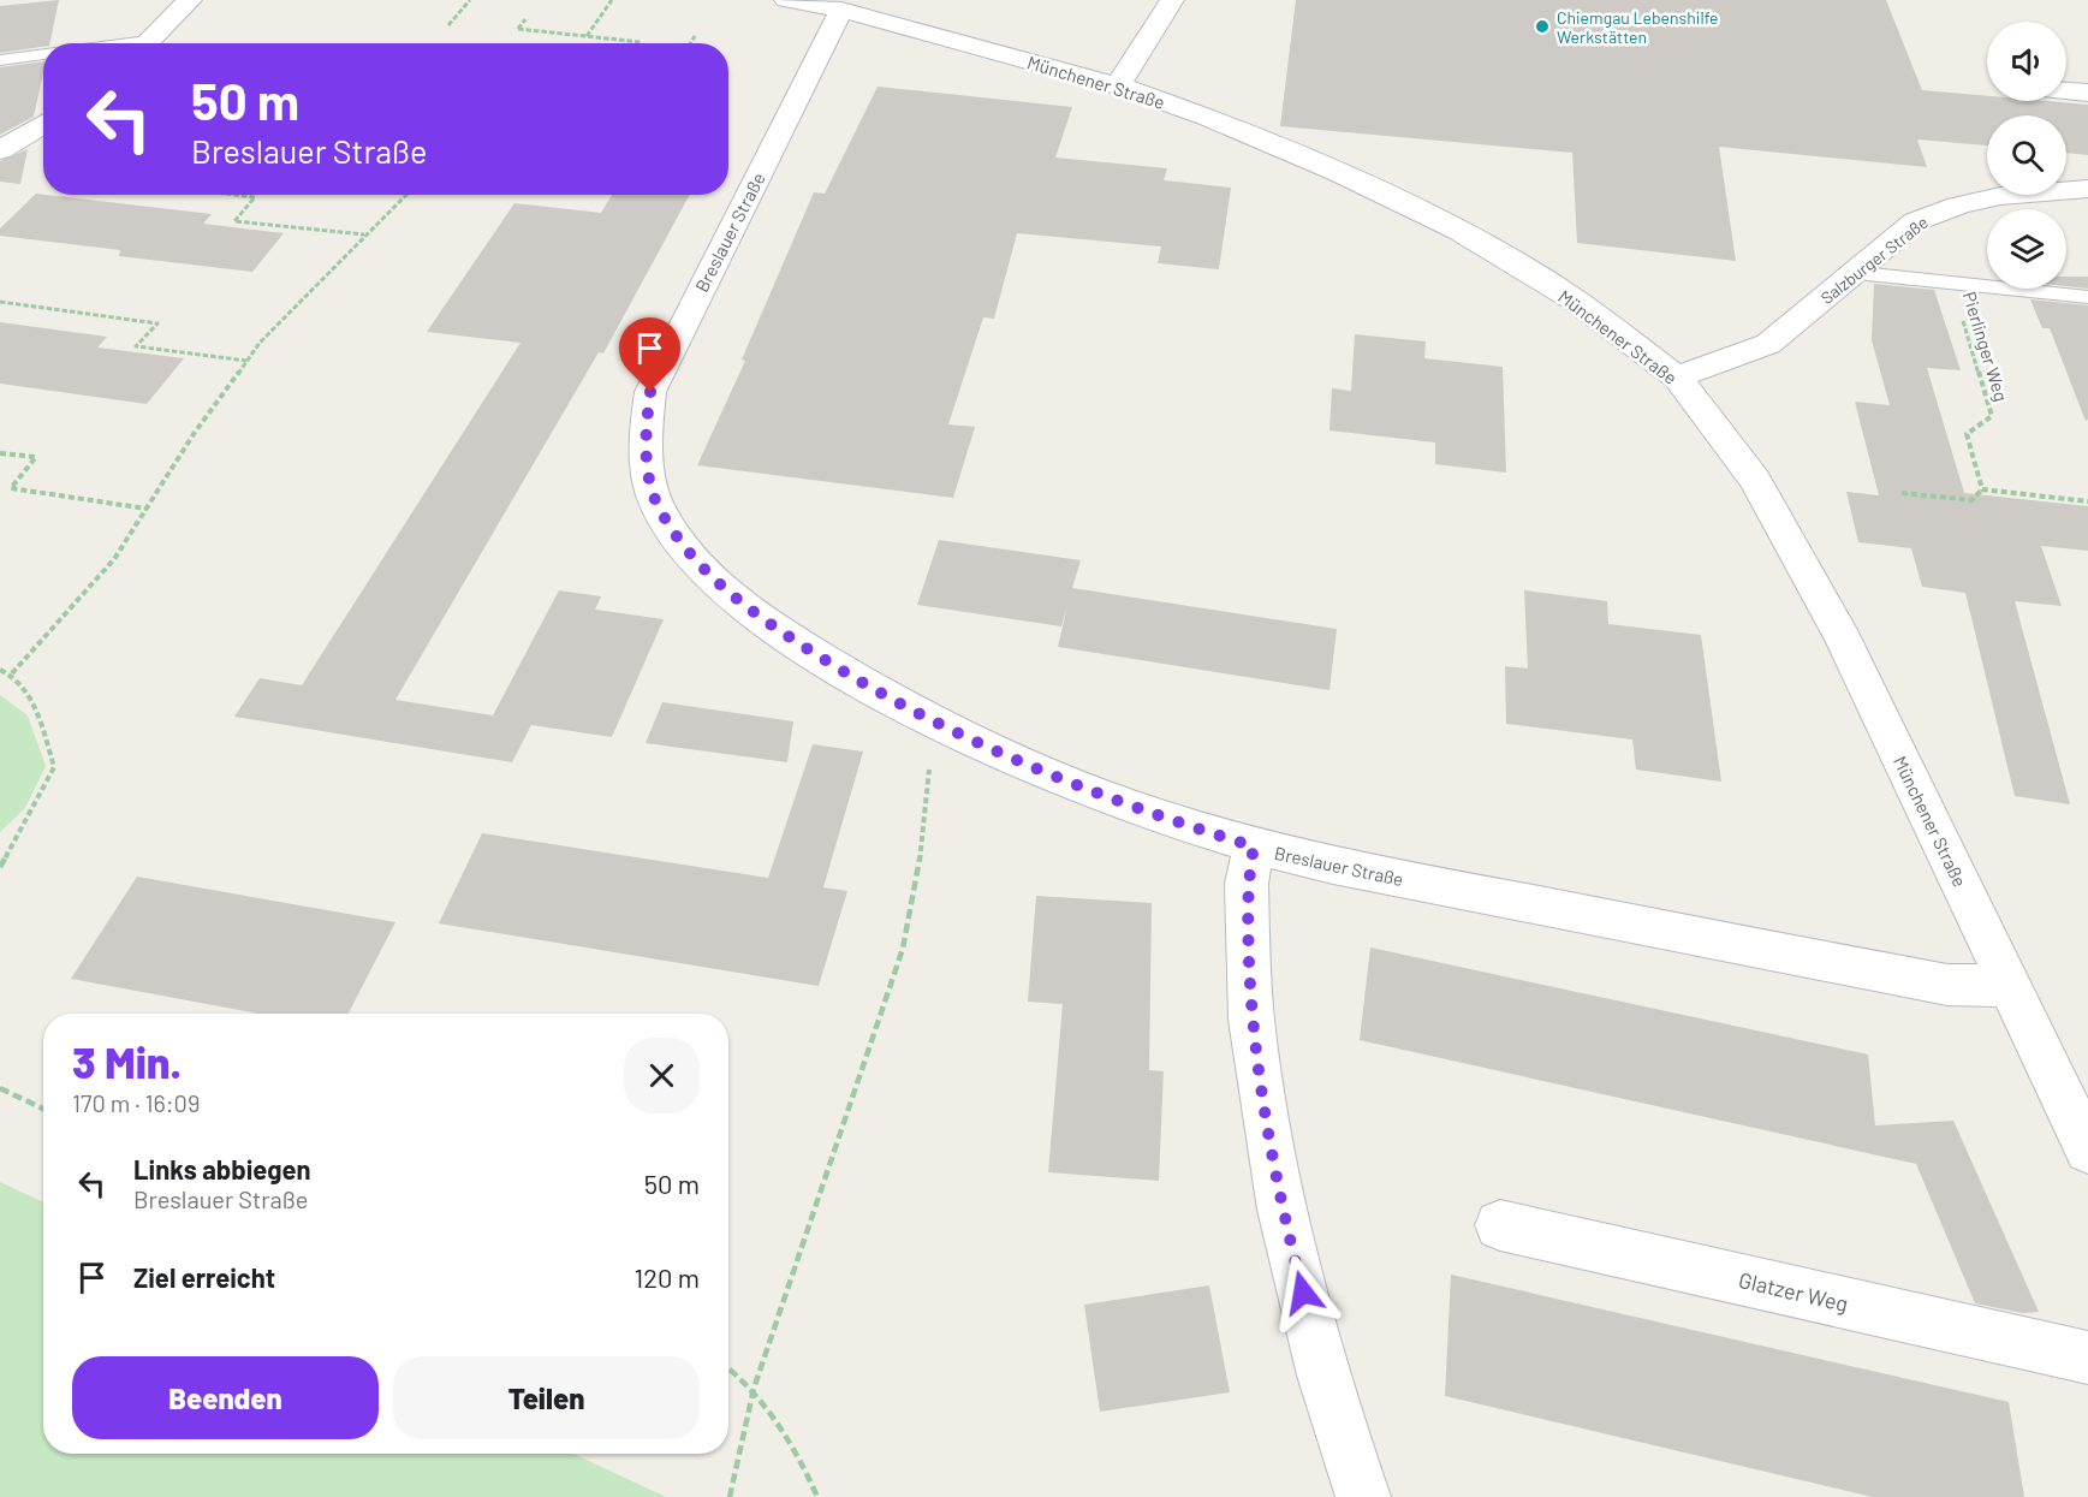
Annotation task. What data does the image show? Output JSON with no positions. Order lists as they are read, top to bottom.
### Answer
{
  "streets": {
    "street": [
      "Münchener Straße",
      "Breslauer Straße",
      "Salzburger Straße",
      "Glatzer Weg"
    ],
    "path": ["Pierlinger Weg"]
  },
  "crossings": [
    ["Münchener Straße", "Breslauer Straße"],
    ["Münchener Straße", "Salzburger Straße"]
  ],
  "places": ["Chiemgau Lebenshilfe Werkstätten"],
  "page": {
    "turn": ["50 m", "Breslauer Straße"],
    "heading": ["3 Min.", "170 m · 16:09"],
    "list": [
      {
        "name": "Links abbiegen",
        "note": "Breslauer Straße",
        "value": "50 m"
      },
      {
        "name": "Ziel erreicht",
        "value": "120 m"
      }
    ],
    "buttons": ["Beenden", "Teilen"]
  }
}
